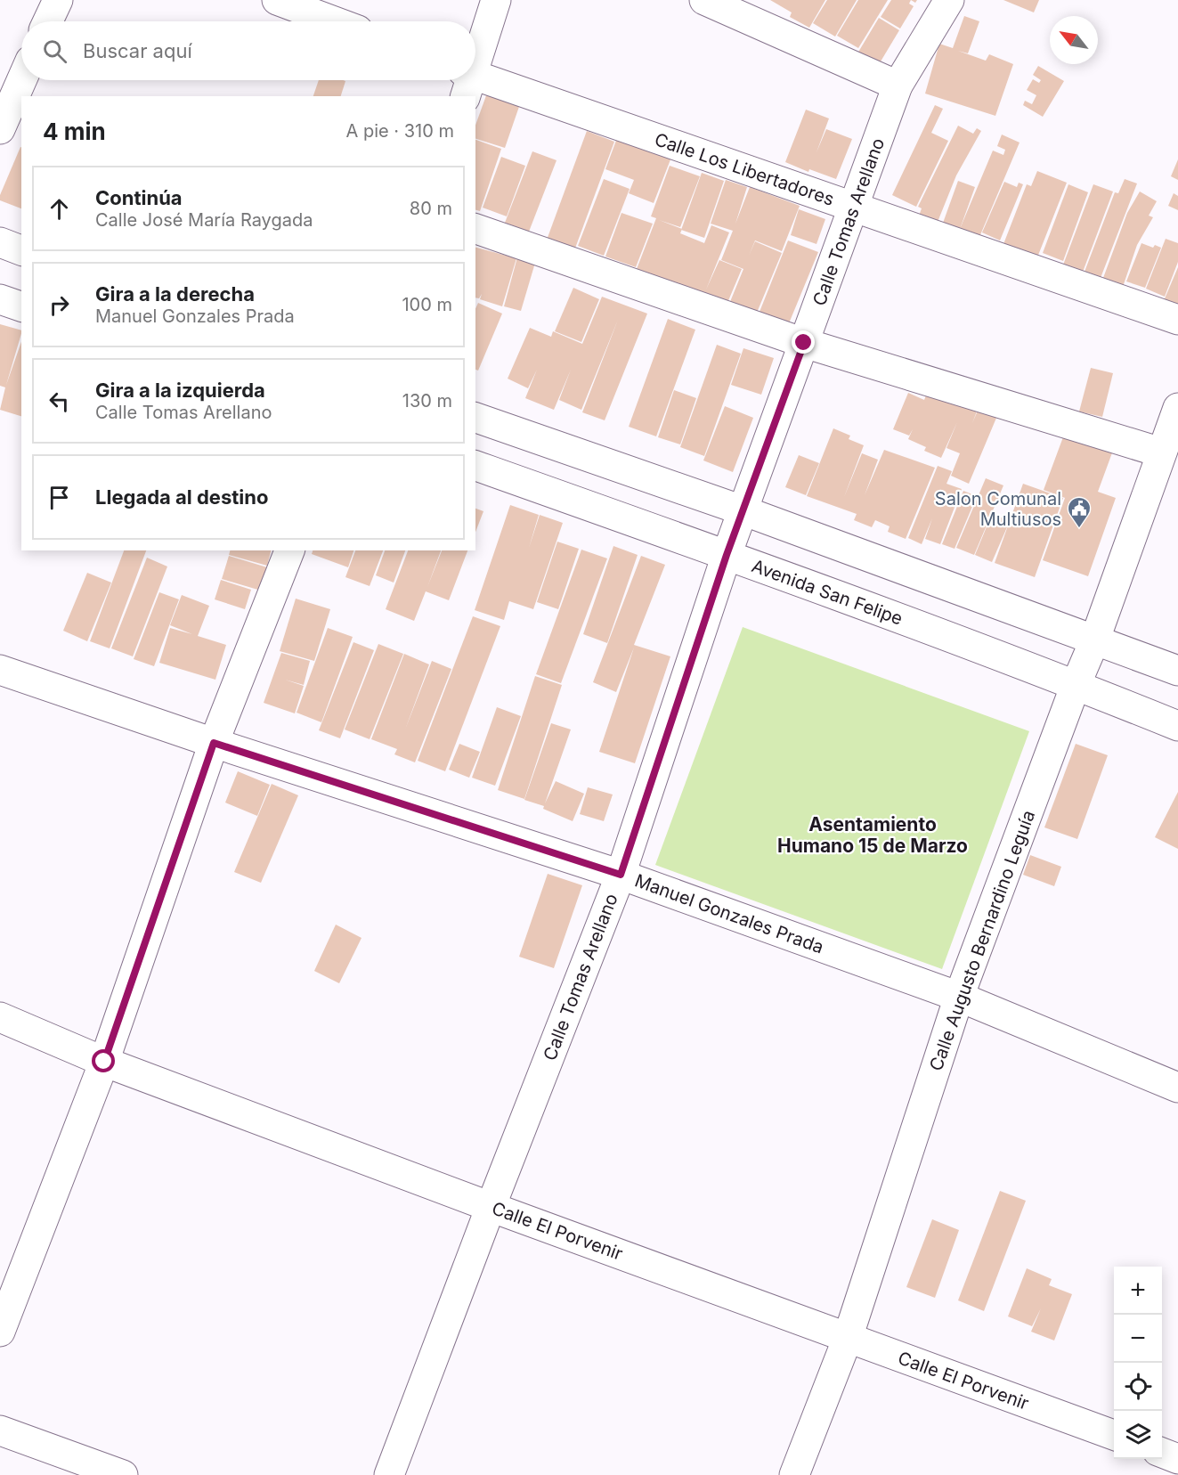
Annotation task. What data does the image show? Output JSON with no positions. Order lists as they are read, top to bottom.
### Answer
{
  "streets": {
    "street": [
      "Calle Los Libertadores",
      "Calle Tomas Arellano",
      "Avenida San Felipe",
      "Manuel Gonzales Prada",
      "Calle Augusto Bernardino Leguía",
      "Calle El Porvenir"
    ]
  },
  "crossings": [
    ["Calle Los Libertadores", "Calle Tomas Arellano"],
    ["Calle Tomas Arellano", "Avenida San Felipe"],
    ["Calle Tomas Arellano", "Manuel Gonzales Prada"],
    ["Calle Tomas Arellano", "Calle El Porvenir"],
    ["Avenida San Felipe", "Calle Augusto Bernardino Leguía"],
    ["Manuel Gonzales Prada", "Calle Augusto Bernardino Leguía"],
    ["Calle Augusto Bernardino Leguía", "Calle El Porvenir"]
  ],
  "districts": ["Asentamiento Humano 15 de Marzo"],
  "places": {
    "public building": ["Salon Comunal Multiusos"]
  },
  "north": "top left",
  "page": {
    "search": "Buscar aquí",
    "heading": ["4 min", "A pie · 310 m"],
    "list": [
      ["Continúa", "Calle José María Raygada", "80 m"],
      ["Gira a la derecha", "Manuel Gonzales Prada", "100 m"],
      ["Gira a la izquierda", "Calle Tomas Arellano", "130 m"],
      "Llegada al destino"
    ],
    "map_buttons": ["+", "−"]
  }
}
